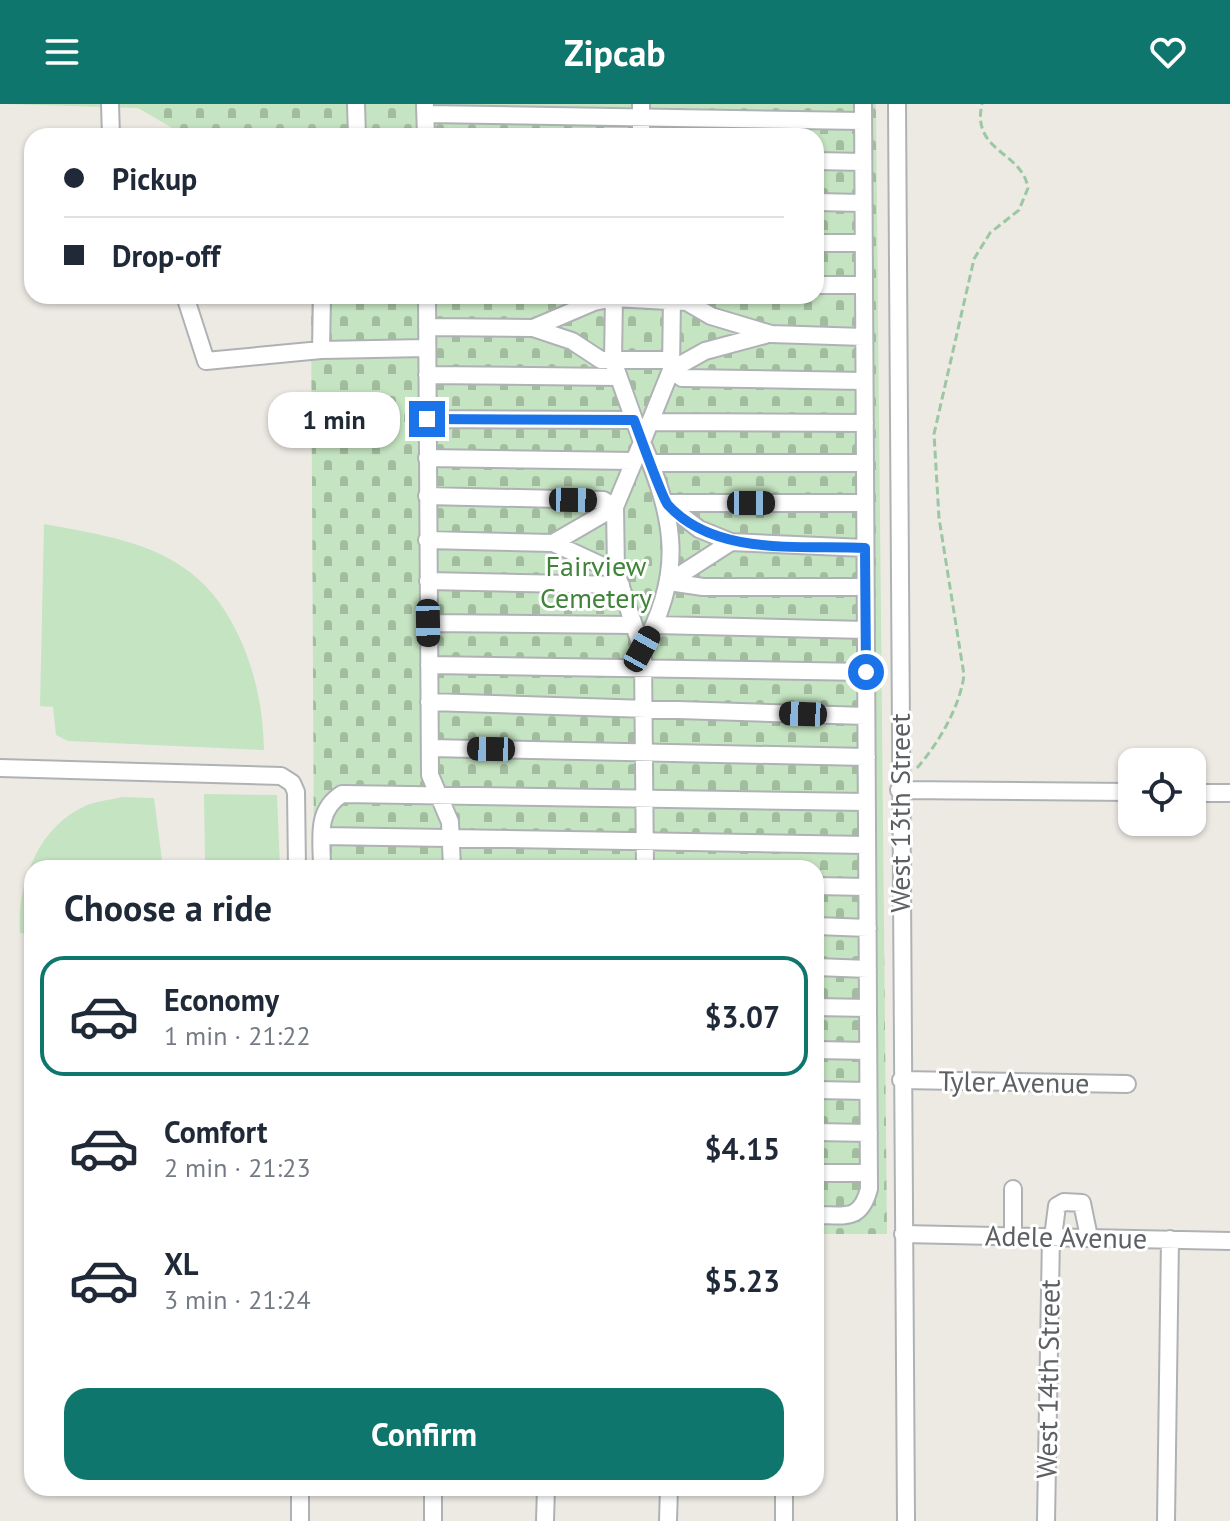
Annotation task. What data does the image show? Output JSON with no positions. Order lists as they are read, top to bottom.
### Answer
{
  "streets": {
    "street": [
      "West 13th Street",
      "Tyler Avenue",
      "Adele Avenue",
      "West 14th Street"
    ]
  },
  "crossings": [
    ["West 13th Street", "Tyler Avenue"],
    ["West 13th Street", "Adele Avenue"],
    ["Adele Avenue", "West 14th Street"]
  ],
  "parks": ["Fairview Cemetery"],
  "page": {
    "header": "Zipcab",
    "banner": ["Pickup", "Drop-off"],
    "bubble": "1 min",
    "heading": "Choose a ride",
    "list": [
      {
        "name": "Economy",
        "note": "1 min · 21:22",
        "value": "$3.07"
      },
      {
        "name": "Comfort",
        "note": "2 min · 21:23",
        "value": "$4.15"
      },
      {
        "name": "XL",
        "note": "3 min · 21:24",
        "value": "$5.23"
      }
    ],
    "buttons": "Confirm"
  }
}
